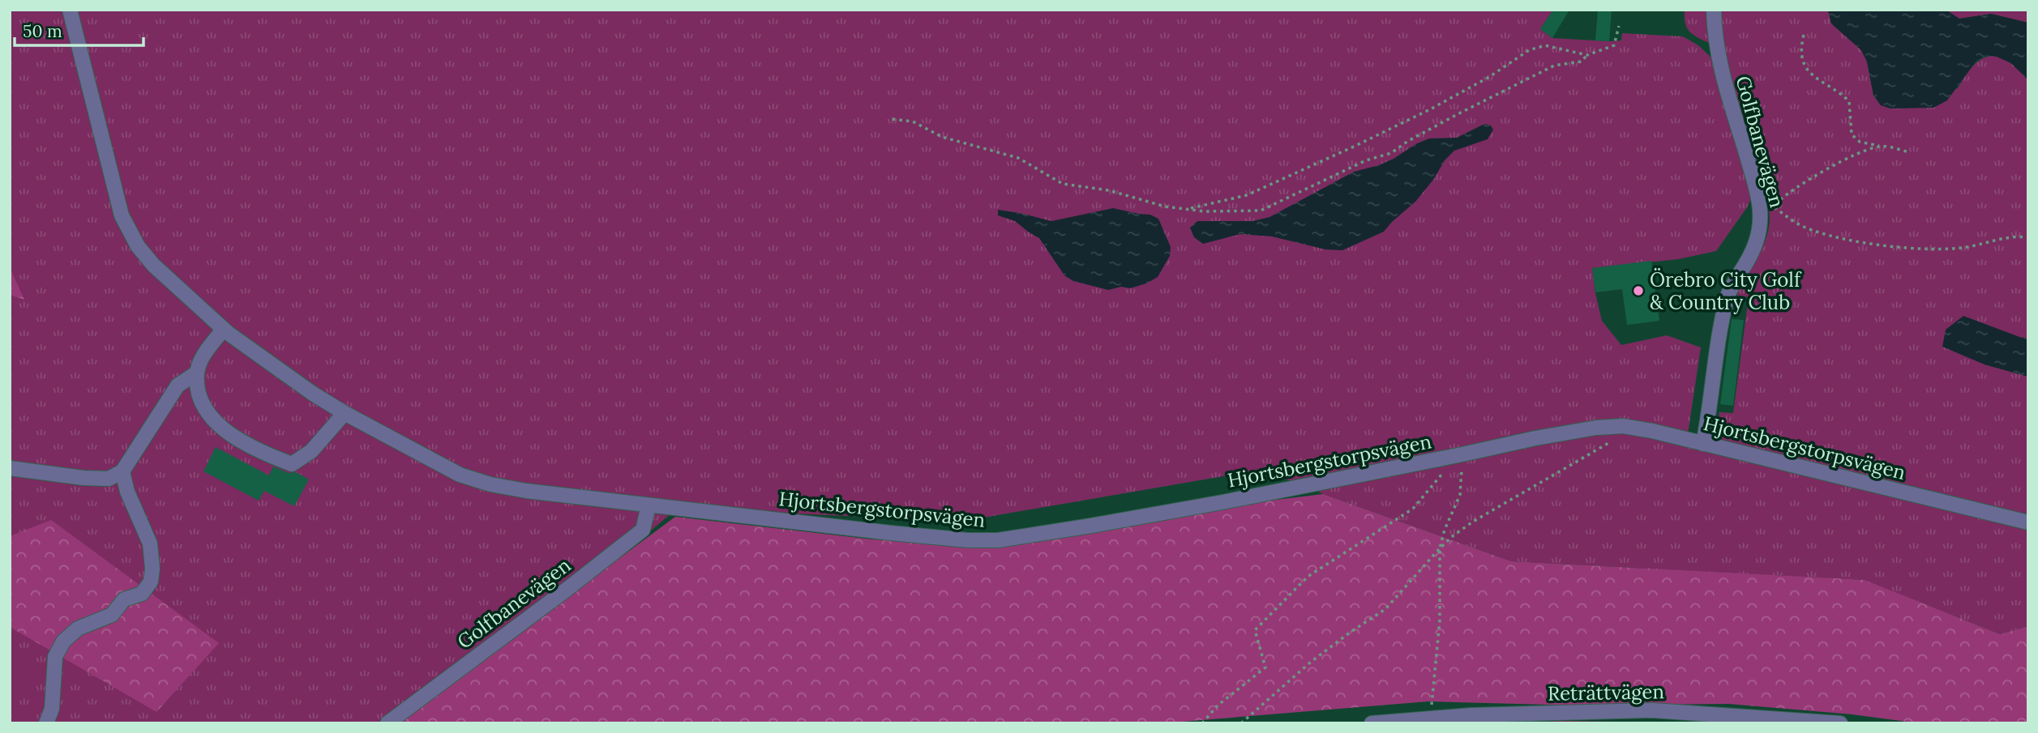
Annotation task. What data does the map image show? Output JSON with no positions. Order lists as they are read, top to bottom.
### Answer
{
  "streets": {
    "street": ["Golfbanevägen", "Hjortsbergstorpsvägen", "Reträttvägen"]
  },
  "crossings": [
    ["Golfbanevägen", "Hjortsbergstorpsvägen"]
  ],
  "places": ["Örebro City Golf & Country Club"],
  "scale_bar": "50 m"
}
